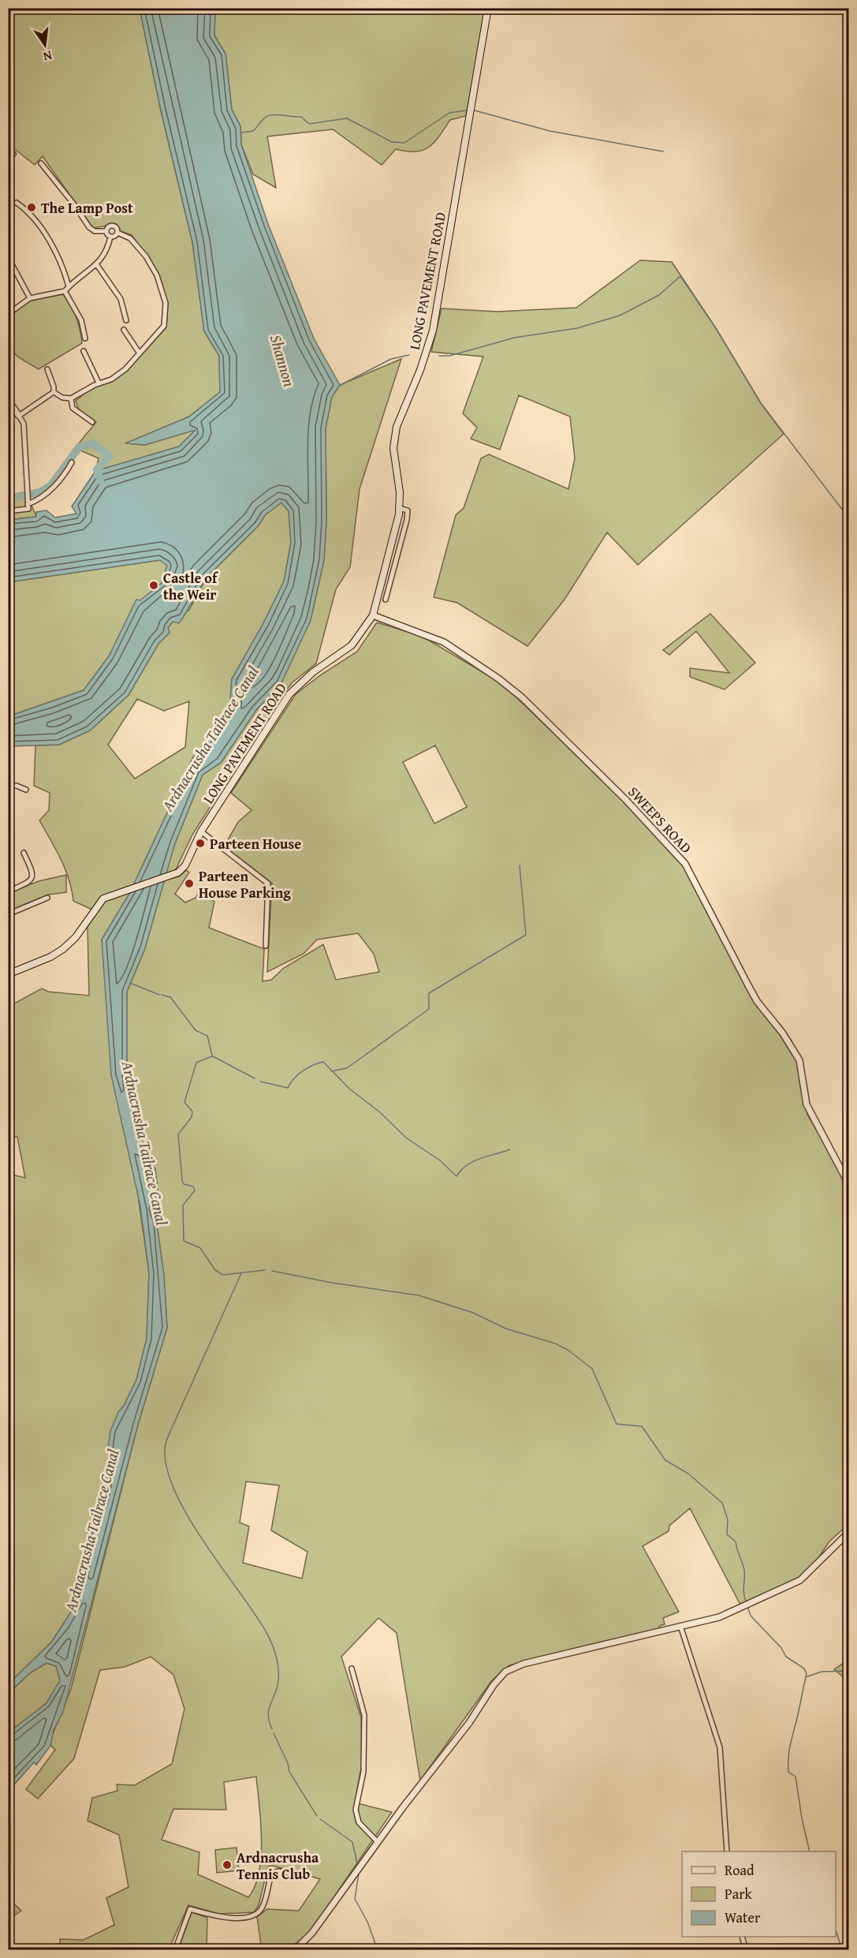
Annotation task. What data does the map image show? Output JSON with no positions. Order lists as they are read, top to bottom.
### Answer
{
  "streets": {
    "main road": ["LONG PAVEMENT ROAD"],
    "street": ["SWEEPS ROAD"]
  },
  "crossings": [
    ["LONG PAVEMENT ROAD", "SWEEPS ROAD"]
  ],
  "water": ["Shannon", "Ardnacrusha Tailrace Canal"],
  "places": [
    "The Lamp Post",
    "Castle of the Weir",
    "Parteen House",
    "Parteen House Parking",
    "Ardnacrusha Tennis Club"
  ],
  "legend": ["Road", "Park", "Water"],
  "north": "bottom"
}
